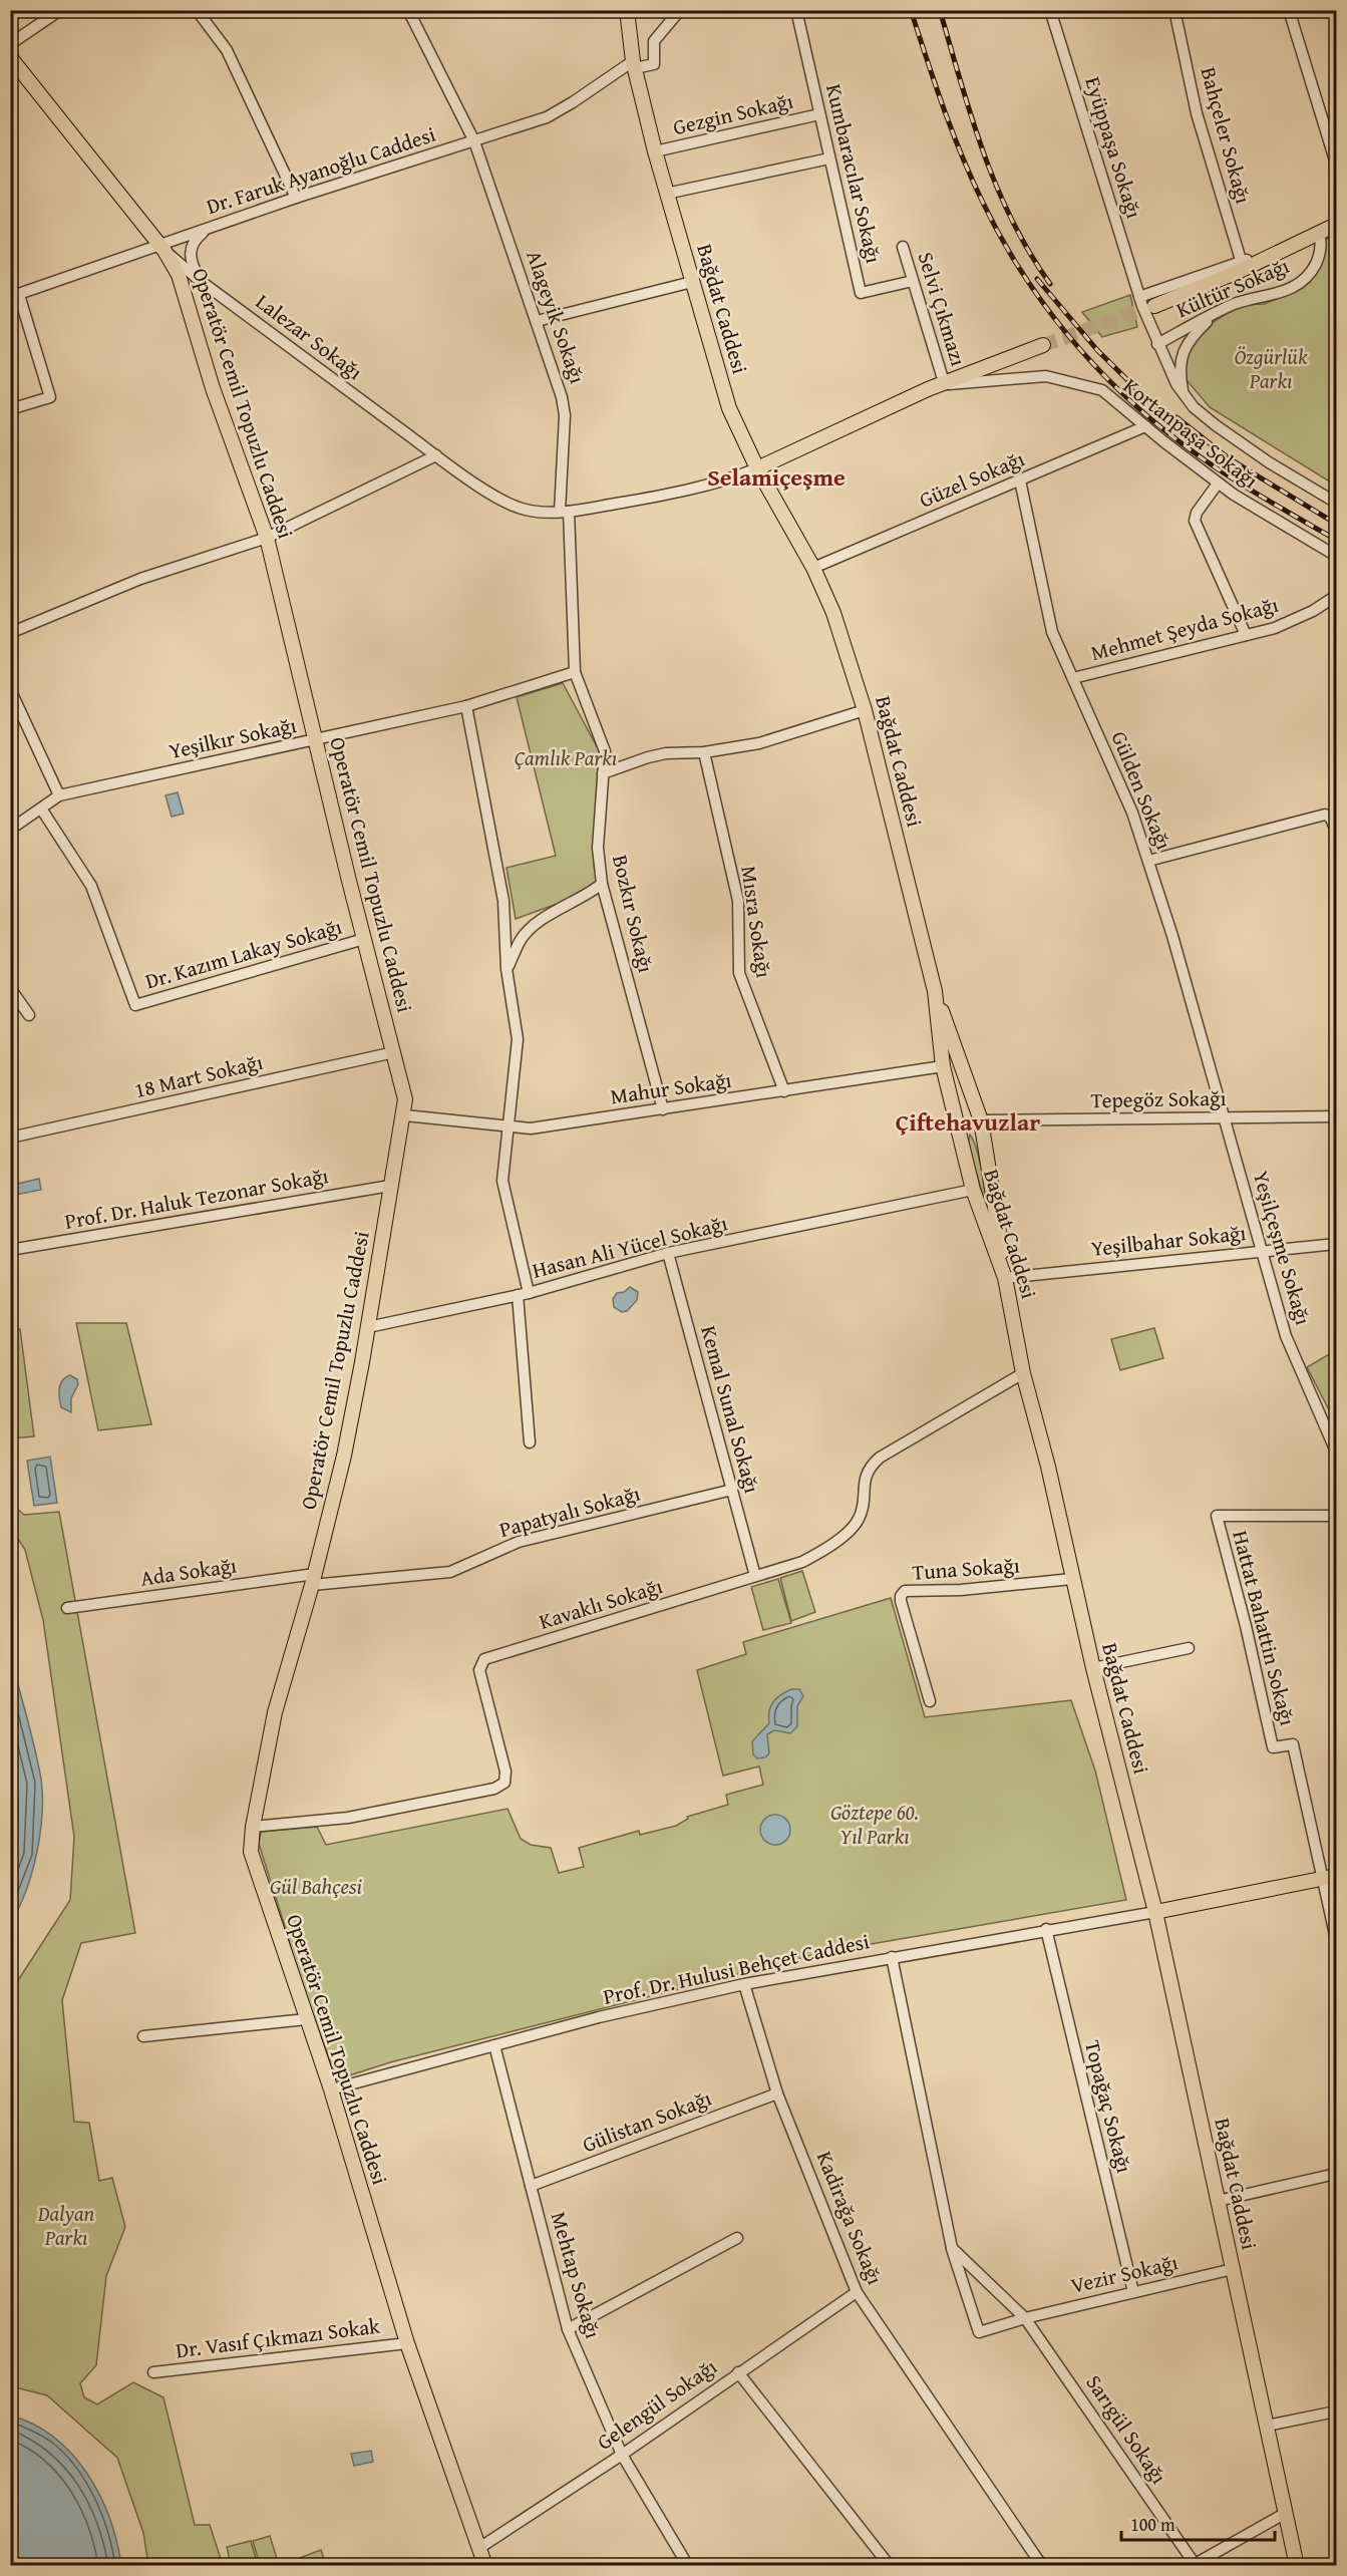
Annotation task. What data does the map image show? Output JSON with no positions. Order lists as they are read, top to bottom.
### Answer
{
  "streets": {
    "main road": ["Bağdat Caddesi", "Operatör Cemil Topuzlu Caddesi"],
    "street": [
      "Gezgin Sokağı",
      "Bahçeler Sokağı",
      "Eyüppaşa Sokağı",
      "Dr. Faruk Ayanoğlu Caddesi",
      "Kumbaracılar Sokağı",
      "Kültür Sokağı",
      "Selvi Çıkmazı",
      "Alageyik Sokağı",
      "Lalezar Sokağı",
      "Kortanpaşa Sokağı",
      "Güzel Sokağı",
      "Mehmet Şeyda Sokağı",
      "Yeşilkır Sokağı",
      "Gülden Sokağı",
      "Bozkır Sokağı",
      "Mısra Sokağı",
      "Dr. Kazım Lakay Sokağı",
      "18 Mart Sokağı",
      "Mahur Sokağı",
      "Tepegöz Sokağı",
      "Prof. Dr. Haluk Tezonar Sokağı",
      "Yeşilbahar Sokağı",
      "Hasan Ali Yücel Sokağı",
      "Yeşilçeşme Sokağı",
      "Kemal Sunal Sokağı",
      "Papatyalı Sokağı",
      "Tuna Sokağı",
      "Ada Sokağı",
      "Kavaklı Sokağı",
      "Hattat Bahattin Sokağı",
      "Prof. Dr. Hulusi Behçet Caddesi",
      "Topağaç Sokağı",
      "Gülistan Sokağı",
      "Kadirağa Sokağı",
      "Vezir Sokağı",
      "Mehtap Sokağı",
      "Dr. Vasıf Çıkmazı Sokak",
      "Gelengül Sokağı",
      "Sarıgül Sokağı"
    ]
  },
  "crossings": [
    ["Gezgin Sokağı", "Kumbaracılar Sokağı"],
    ["Gezgin Sokağı", "Bağdat Caddesi"],
    ["Eyüppaşa Sokağı", "Kültür Sokağı"],
    ["Dr. Faruk Ayanoğlu Caddesi", "Bağdat Caddesi"],
    ["Dr. Faruk Ayanoğlu Caddesi", "Alageyik Sokağı"],
    ["Dr. Faruk Ayanoğlu Caddesi", "Lalezar Sokağı"],
    ["Dr. Faruk Ayanoğlu Caddesi", "Operatör Cemil Topuzlu Caddesi"],
    ["Kumbaracılar Sokağı", "Selvi Çıkmazı"],
    ["Bağdat Caddesi", "Lalezar Sokağı"],
    ["Bağdat Caddesi", "Güzel Sokağı"],
    ["Bağdat Caddesi", "Mahur Sokağı"],
    ["Bağdat Caddesi", "Yeşilbahar Sokağı"],
    ["Bağdat Caddesi", "Hasan Ali Yücel Sokağı"],
    ["Bağdat Caddesi", "Tuna Sokağı"],
    ["Bağdat Caddesi", "Kavaklı Sokağı"],
    ["Bağdat Caddesi", "Prof. Dr. Hulusi Behçet Caddesi"],
    ["Bağdat Caddesi", "Vezir Sokağı"],
    ["Selvi Çıkmazı", "Kortanpaşa Sokağı"],
    ["Alageyik Sokağı", "Lalezar Sokağı"],
    ["Alageyik Sokağı", "Bozkır Sokağı"],
    ["Lalezar Sokağı", "Operatör Cemil Topuzlu Caddesi"],
    ["Lalezar Sokağı", "Bozkır Sokağı"],
    ["Operatör Cemil Topuzlu Caddesi", "Yeşilkır Sokağı"],
    ["Operatör Cemil Topuzlu Caddesi", "Dr. Kazım Lakay Sokağı"],
    ["Operatör Cemil Topuzlu Caddesi", "18 Mart Sokağı"],
    ["Operatör Cemil Topuzlu Caddesi", "Mahur Sokağı"],
    ["Operatör Cemil Topuzlu Caddesi", "Prof. Dr. Haluk Tezonar Sokağı"],
    ["Operatör Cemil Topuzlu Caddesi", "Hasan Ali Yücel Sokağı"],
    ["Operatör Cemil Topuzlu Caddesi", "Papatyalı Sokağı"],
    ["Operatör Cemil Topuzlu Caddesi", "Ada Sokağı"],
    ["Operatör Cemil Topuzlu Caddesi", "Kavaklı Sokağı"],
    ["Operatör Cemil Topuzlu Caddesi", "Prof. Dr. Hulusi Behçet Caddesi"],
    ["Operatör Cemil Topuzlu Caddesi", "Dr. Vasıf Çıkmazı Sokak"],
    ["Operatör Cemil Topuzlu Caddesi", "Gelengül Sokağı"],
    ["Kortanpaşa Sokağı", "Güzel Sokağı"],
    ["Güzel Sokağı", "Gülden Sokağı"],
    ["Mehmet Şeyda Sokağı", "Gülden Sokağı"],
    ["Yeşilkır Sokağı", "Bozkır Sokağı"],
    ["Yeşilkır Sokağı", "Dr. Kazım Lakay Sokağı"],
    ["Gülden Sokağı", "Tepegöz Sokağı"],
    ["Gülden Sokağı", "Yeşilçeşme Sokağı"],
    ["Bozkır Sokağı", "Mahur Sokağı"],
    ["Mısra Sokağı", "Mahur Sokağı"],
    ["Tepegöz Sokağı", "Yeşilçeşme Sokağı"],
    ["Yeşilbahar Sokağı", "Yeşilçeşme Sokağı"],
    ["Hasan Ali Yücel Sokağı", "Kemal Sunal Sokağı"],
    ["Kemal Sunal Sokağı", "Papatyalı Sokağı"],
    ["Kemal Sunal Sokağı", "Kavaklı Sokağı"],
    ["Papatyalı Sokağı", "Ada Sokağı"],
    ["Prof. Dr. Hulusi Behçet Caddesi", "Topağaç Sokağı"],
    ["Prof. Dr. Hulusi Behçet Caddesi", "Kadirağa Sokağı"],
    ["Prof. Dr. Hulusi Behçet Caddesi", "Mehtap Sokağı"],
    ["Topağaç Sokağı", "Vezir Sokağı"],
    ["Gülistan Sokağı", "Kadirağa Sokağı"],
    ["Gülistan Sokağı", "Mehtap Sokağı"],
    ["Kadirağa Sokağı", "Gelengül Sokağı"],
    ["Vezir Sokağı", "Sarıgül Sokağı"],
    ["Mehtap Sokağı", "Gelengül Sokağı"]
  ],
  "districts": ["Selamiçeşme", "Çiftehavuzlar"],
  "parks": [
    "Özgürlük Parkı",
    "Çamlık Parkı",
    "Göztepe 60. Yıl Parkı",
    "Gül Bahçesi",
    "Dalyan Parkı"
  ],
  "scale_bar": "100 m"
}
